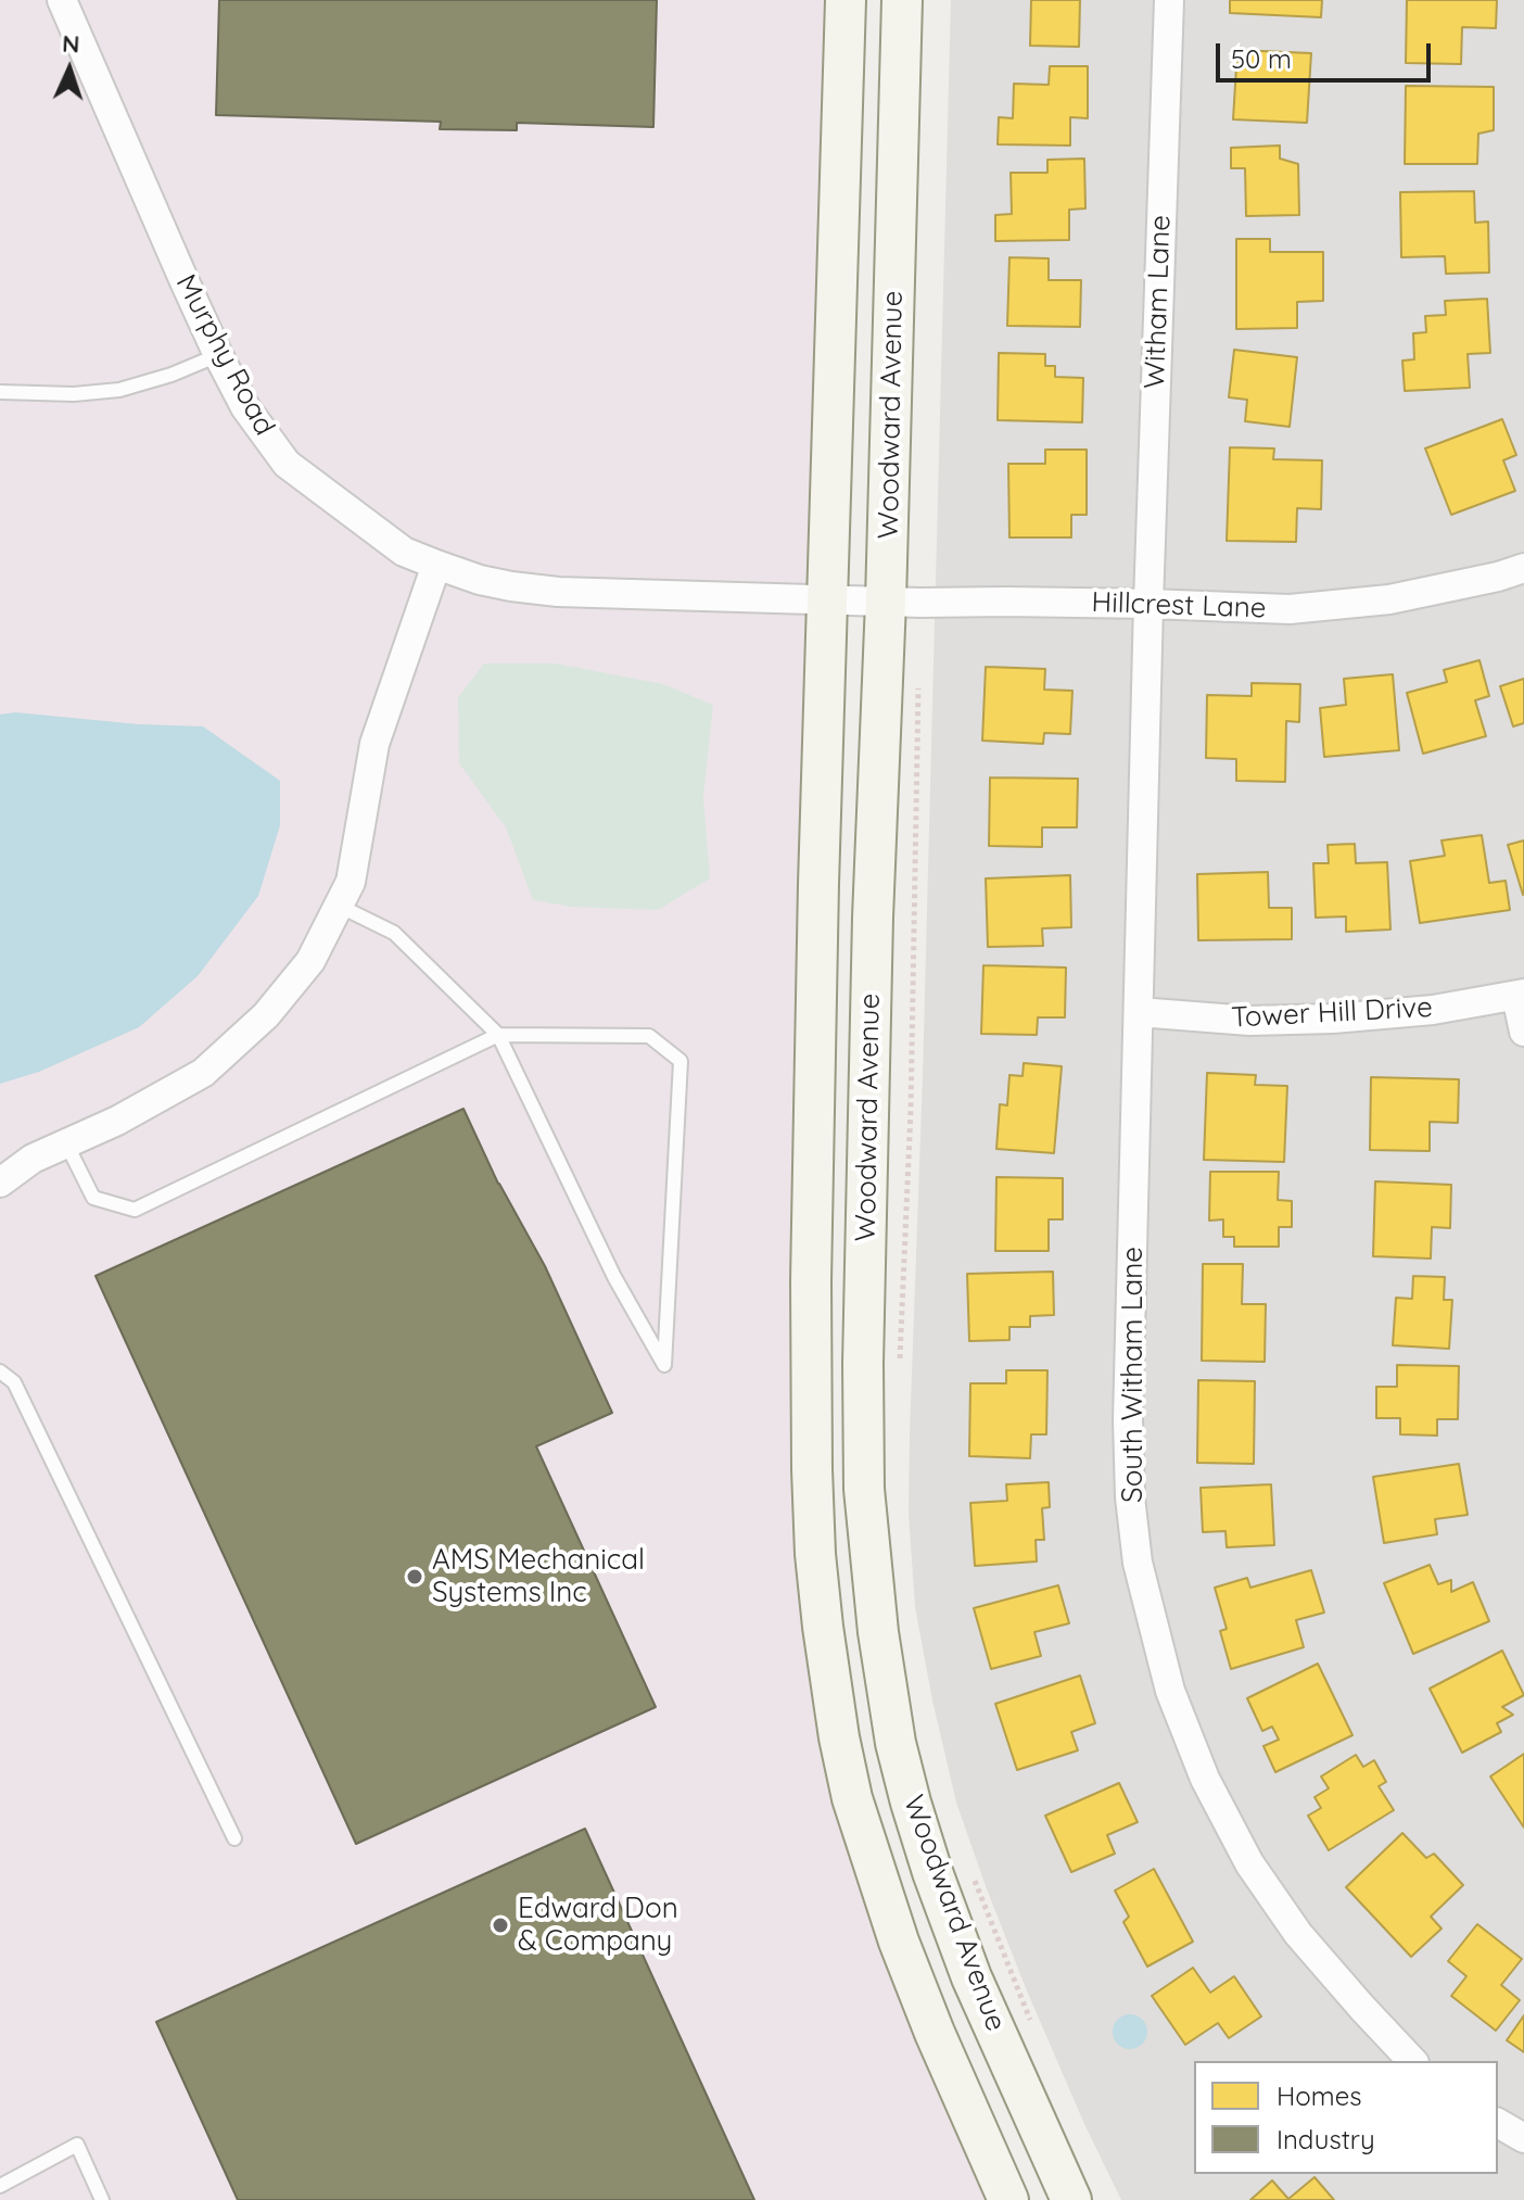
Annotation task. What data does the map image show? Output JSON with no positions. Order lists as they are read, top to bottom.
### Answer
{
  "streets": {
    "street": [
      "Witham Lane",
      "Murphy Road",
      "Woodward Avenue",
      "Hillcrest Lane",
      "Tower Hill Drive",
      "South Witham Lane"
    ]
  },
  "crossings": [
    ["Witham Lane", "Hillcrest Lane"],
    ["Witham Lane", "South Witham Lane"],
    ["Murphy Road", "Woodward Avenue"],
    ["Murphy Road", "Hillcrest Lane"],
    ["Woodward Avenue", "Hillcrest Lane"],
    ["Hillcrest Lane", "South Witham Lane"],
    ["Tower Hill Drive", "South Witham Lane"]
  ],
  "places": ["AMS Mechanical Systems Inc", "Edward Don & Company"],
  "legend": ["Homes", "Industry"],
  "scale_bar": "50 m",
  "north": "top"
}
